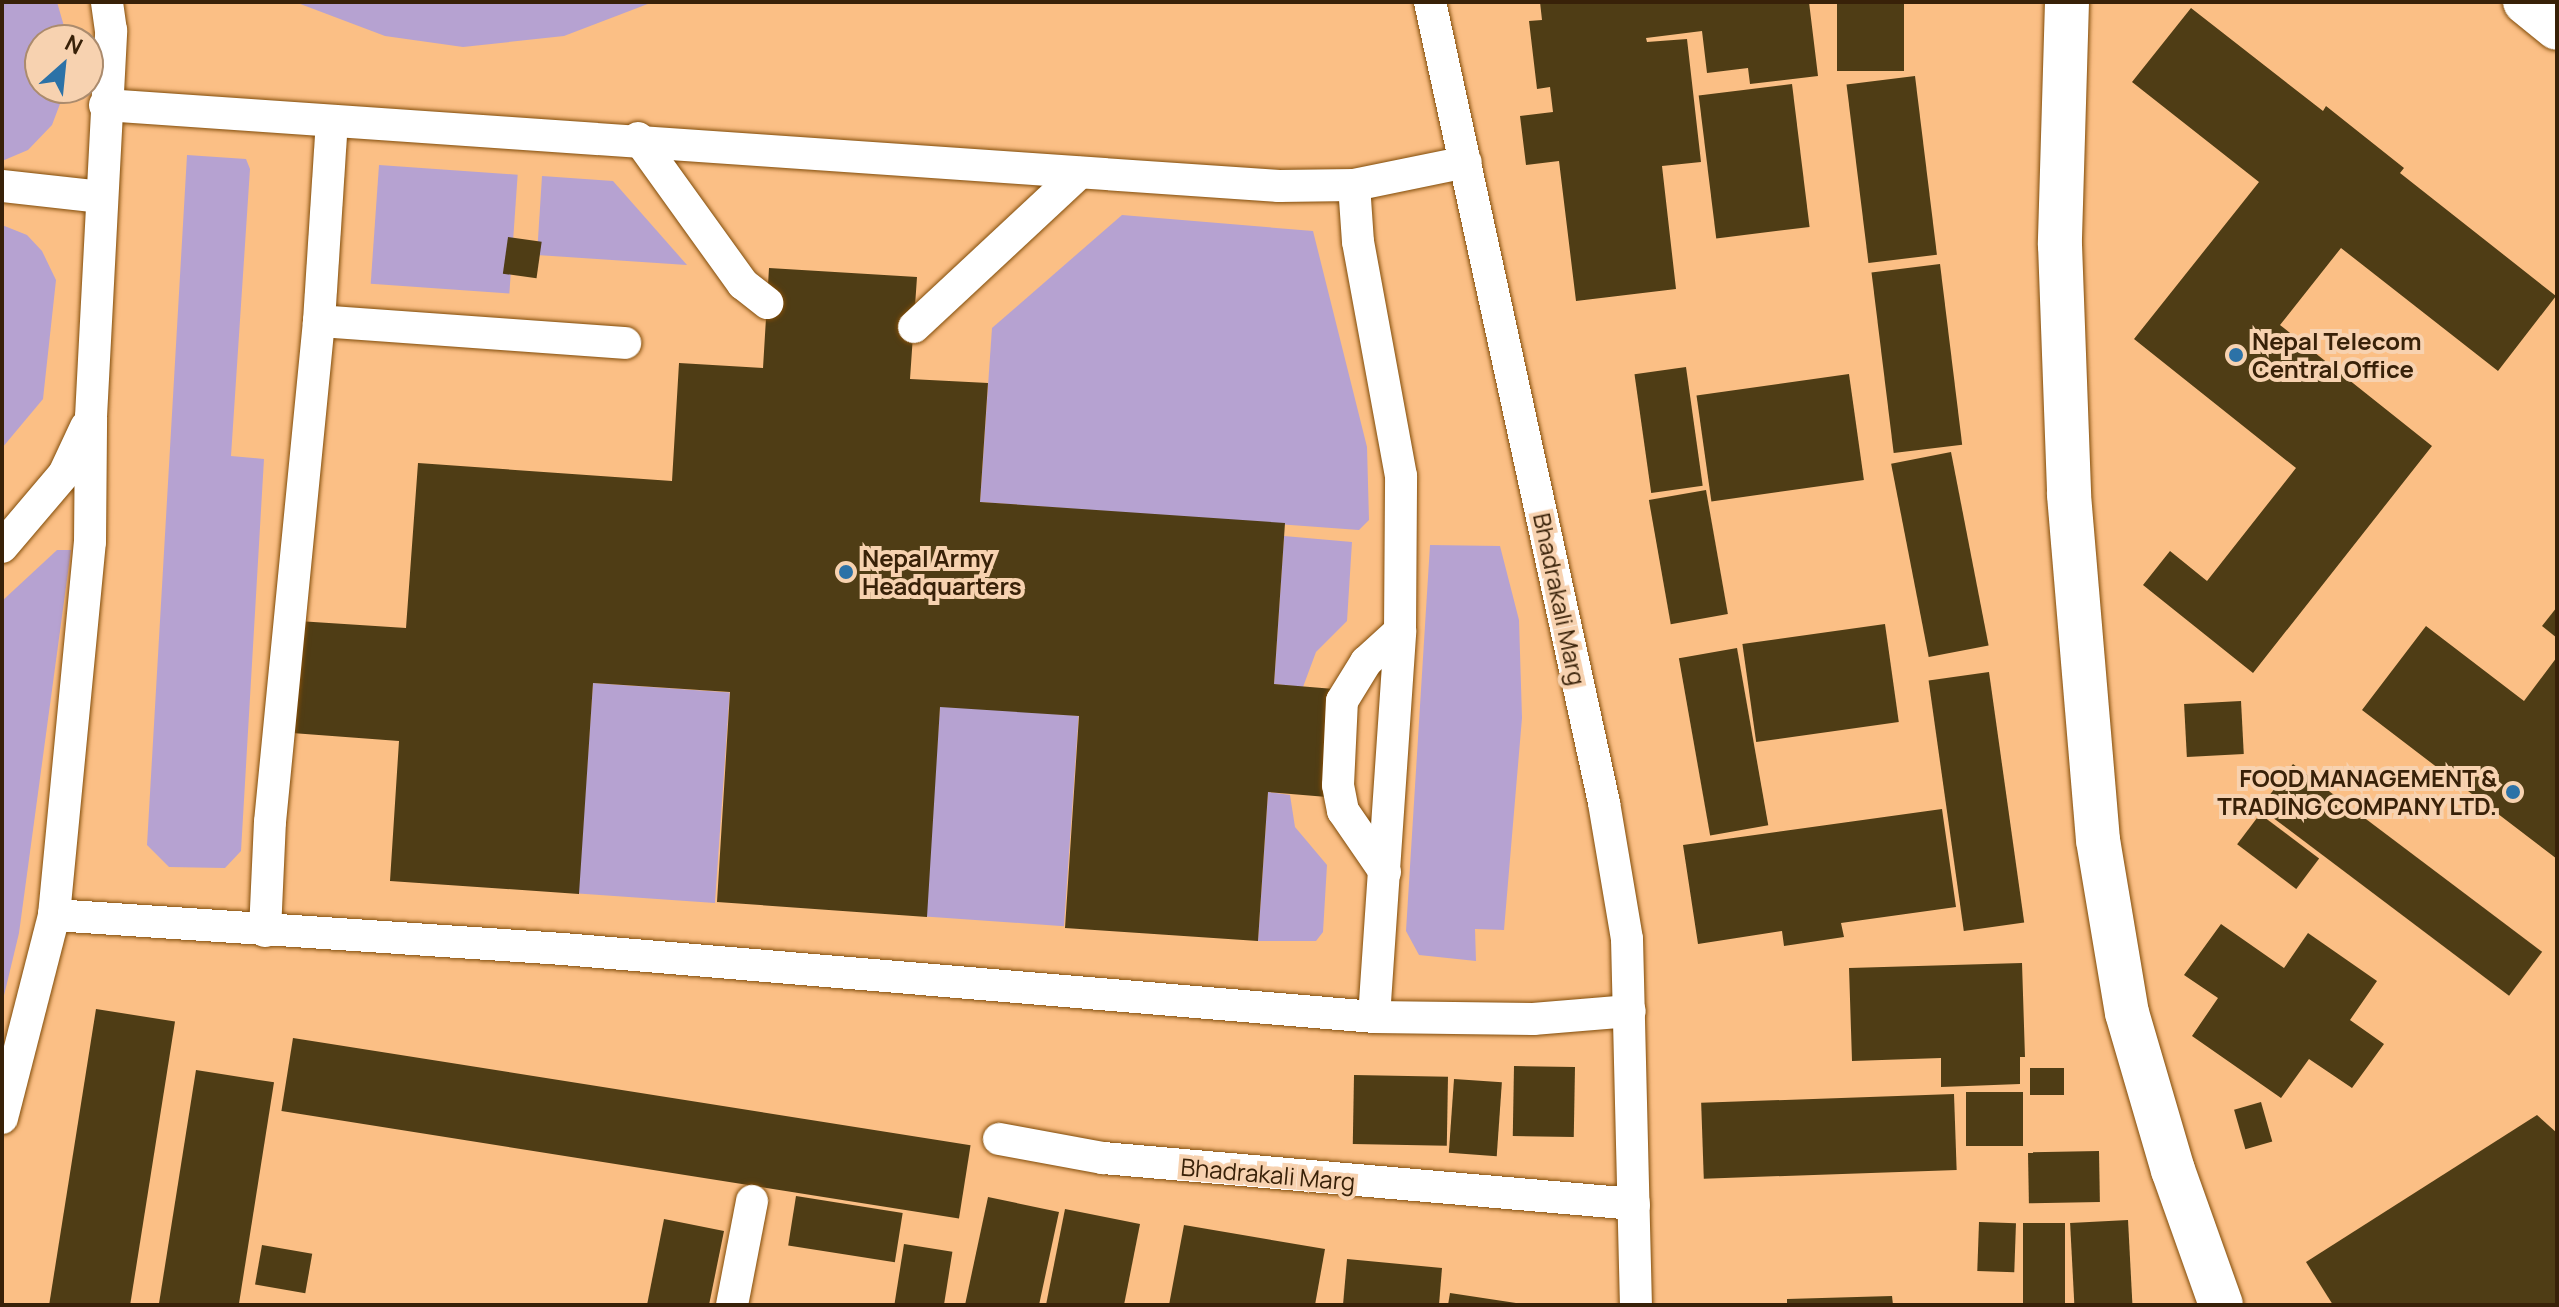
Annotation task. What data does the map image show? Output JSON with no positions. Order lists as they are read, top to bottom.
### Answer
{
  "streets": {
    "lane": ["Bhadrakali Marg"]
  },
  "places": ["Nepal Telecom Central Office", "Nepal Army Headquarters", "FOOD MANAGEMENT & TRADING COMPANY LTD."],
  "north": "top right"
}
